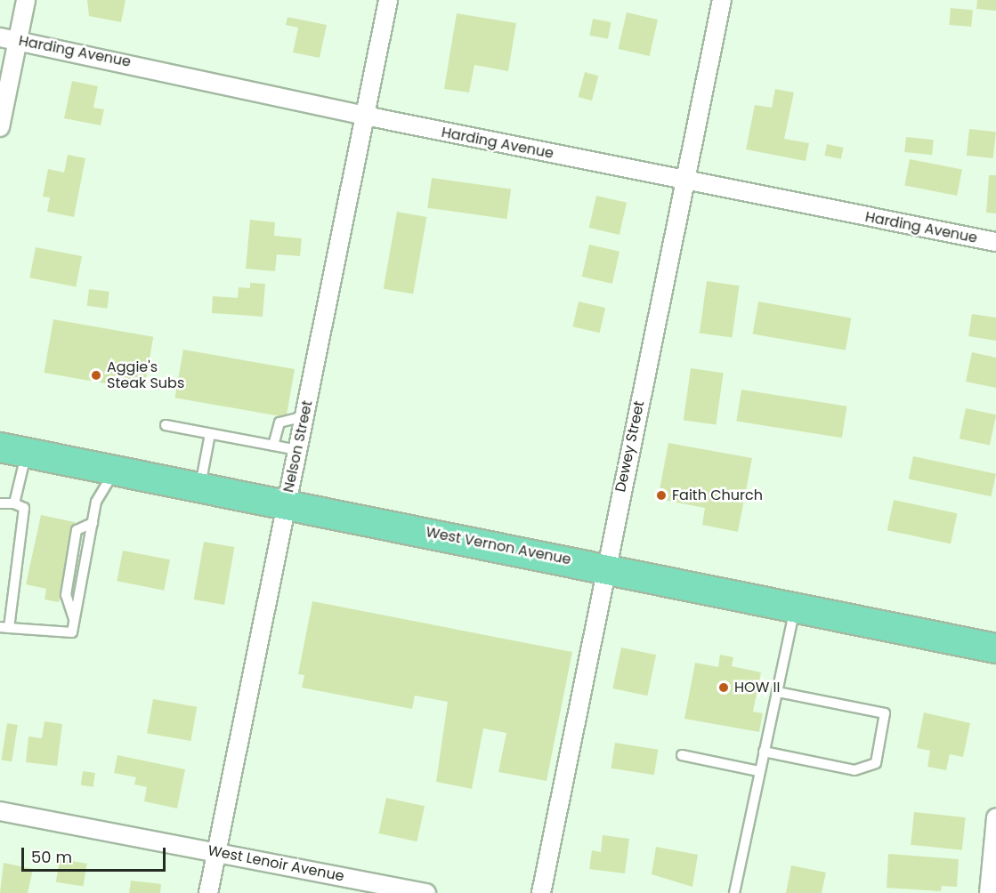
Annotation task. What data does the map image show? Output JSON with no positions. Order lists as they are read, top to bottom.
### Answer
{
  "streets": {
    "main road": ["West Vernon Avenue"],
    "street": [
      "Harding Avenue",
      "Nelson Street",
      "Dewey Street",
      "West Lenoir Avenue"
    ]
  },
  "crossings": [
    ["Harding Avenue", "Nelson Street"],
    ["Harding Avenue", "Dewey Street"],
    ["Nelson Street", "West Vernon Avenue"],
    ["Nelson Street", "West Lenoir Avenue"],
    ["Dewey Street", "West Vernon Avenue"]
  ],
  "places": ["Aggie's Steak Subs", "Faith Church", "HOW II"],
  "scale_bar": "50 m"
}
